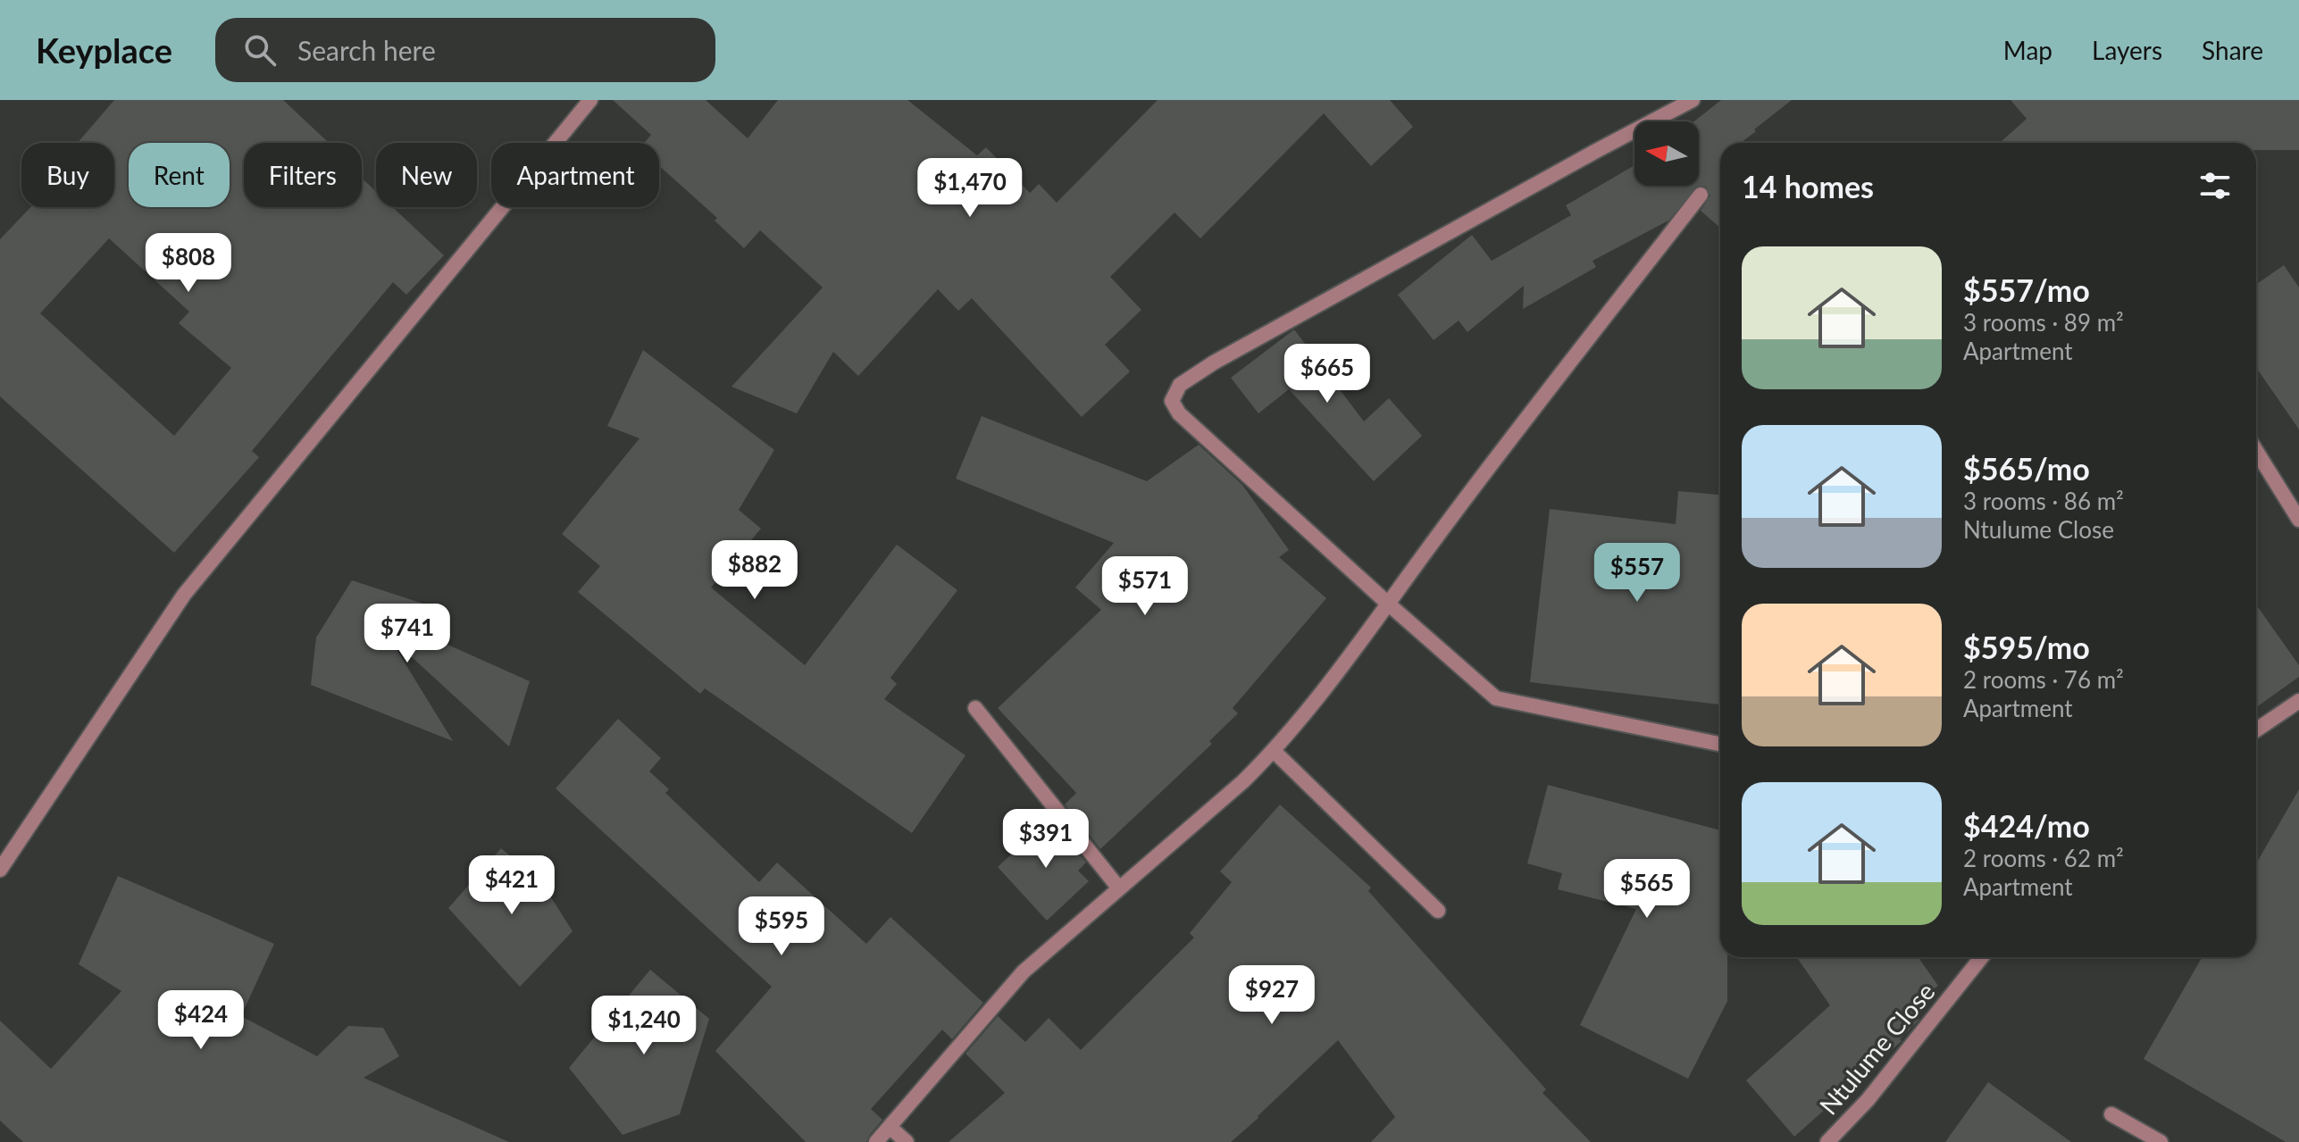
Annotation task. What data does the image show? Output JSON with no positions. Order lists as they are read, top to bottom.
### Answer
{
  "streets": {
    "street": ["Ntulume Close"]
  },
  "north": "left",
  "page": {
    "header": "Keyplace",
    "search": "Search here",
    "nav": ["Map", "Layers", "Share"],
    "chip": [
      "Buy",
      "Rent",
      "Filters",
      "New",
      "Apartment"
    ],
    "heading": "14 homes",
    "price": [
      "$1,470",
      "$808",
      "$665",
      "$882",
      "$557",
      "$571",
      "$741",
      "$391",
      "$421",
      "$565",
      "$595",
      "$927",
      "$424",
      "$1,240"
    ],
    "list": [
      {
        "name": "$557/mo",
        "note": "3 rooms · 89 m² · Apartment"
      },
      {
        "name": "$565/mo",
        "note": "3 rooms · 86 m² · Ntulume Close"
      },
      {
        "name": "$595/mo",
        "note": "2 rooms · 76 m² · Apartment"
      },
      {
        "name": "$424/mo",
        "note": "2 rooms · 62 m² · Apartment"
      }
    ]
  }
}
